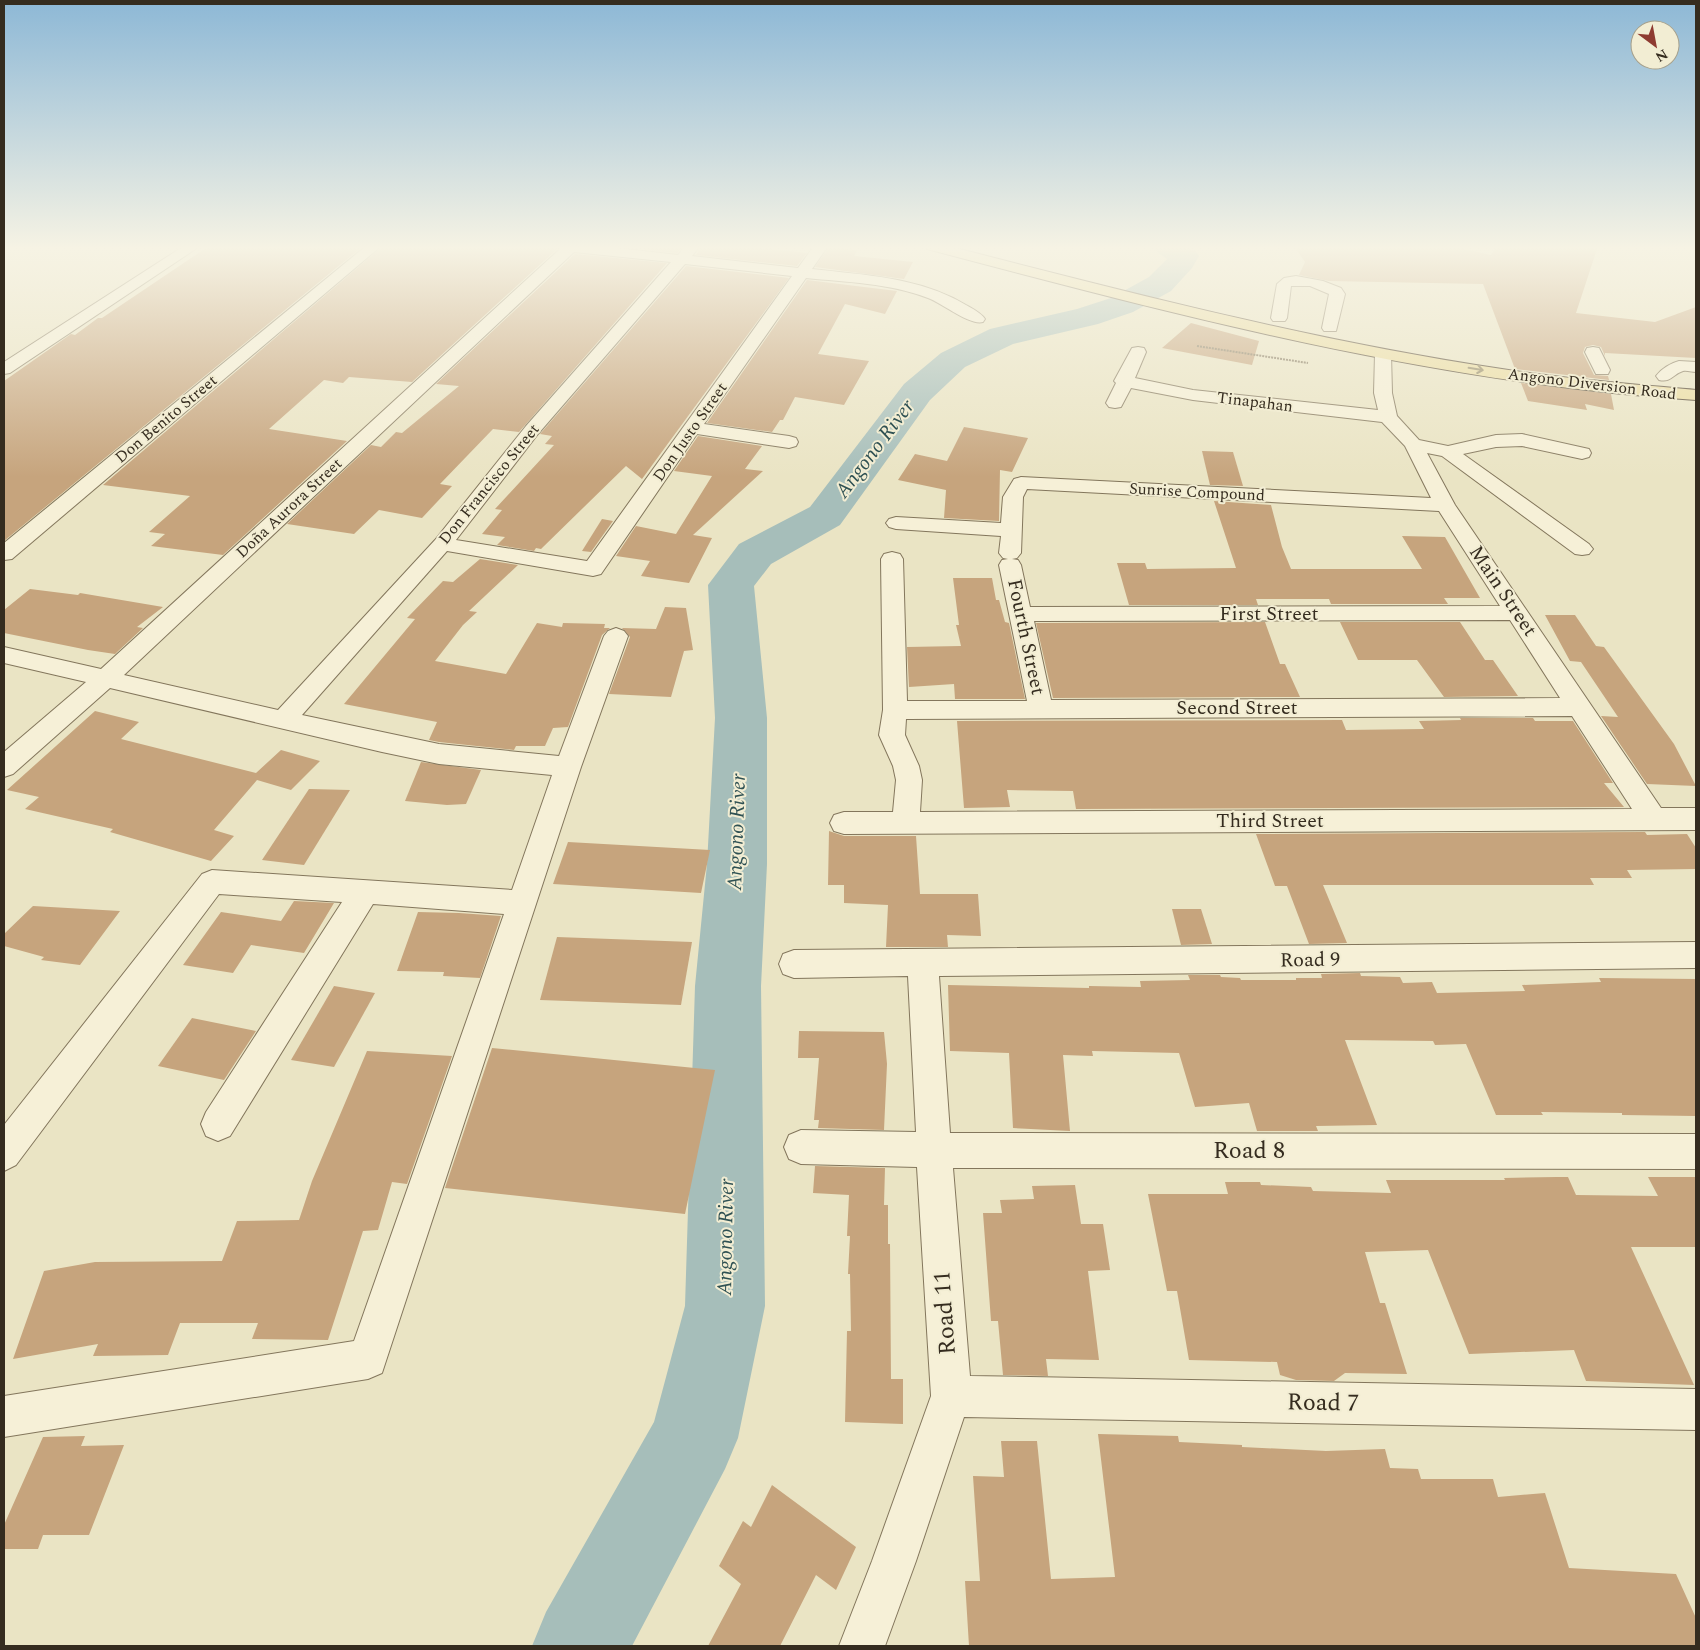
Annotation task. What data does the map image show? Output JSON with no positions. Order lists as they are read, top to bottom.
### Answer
{
  "streets": {
    "main road": ["Angono Diversion Road"],
    "street": [
      "Tinapahan",
      "Don Benito Street",
      "Don Justo Street",
      "Don Francisco Street",
      "Sunrise Compound",
      "Doña Aurora Street",
      "Main Street",
      "First Street",
      "Fourth Street",
      "Second Street",
      "Third Street",
      "Road 9",
      "Road 8",
      "Road 11",
      "Road 7"
    ]
  },
  "crossings": [
    ["Tinapahan", "Main Street"],
    ["Don Justo Street", "Don Francisco Street"],
    ["Sunrise Compound", "Main Street"],
    ["Sunrise Compound", "Fourth Street"],
    ["Main Street", "First Street"],
    ["Main Street", "Second Street"],
    ["Main Street", "Third Street"],
    ["First Street", "Fourth Street"],
    ["Fourth Street", "Second Street"],
    ["Road 9", "Road 11"],
    ["Road 8", "Road 11"],
    ["Road 11", "Road 7"]
  ],
  "water": ["Angono River"],
  "north": "bottom right"
}
